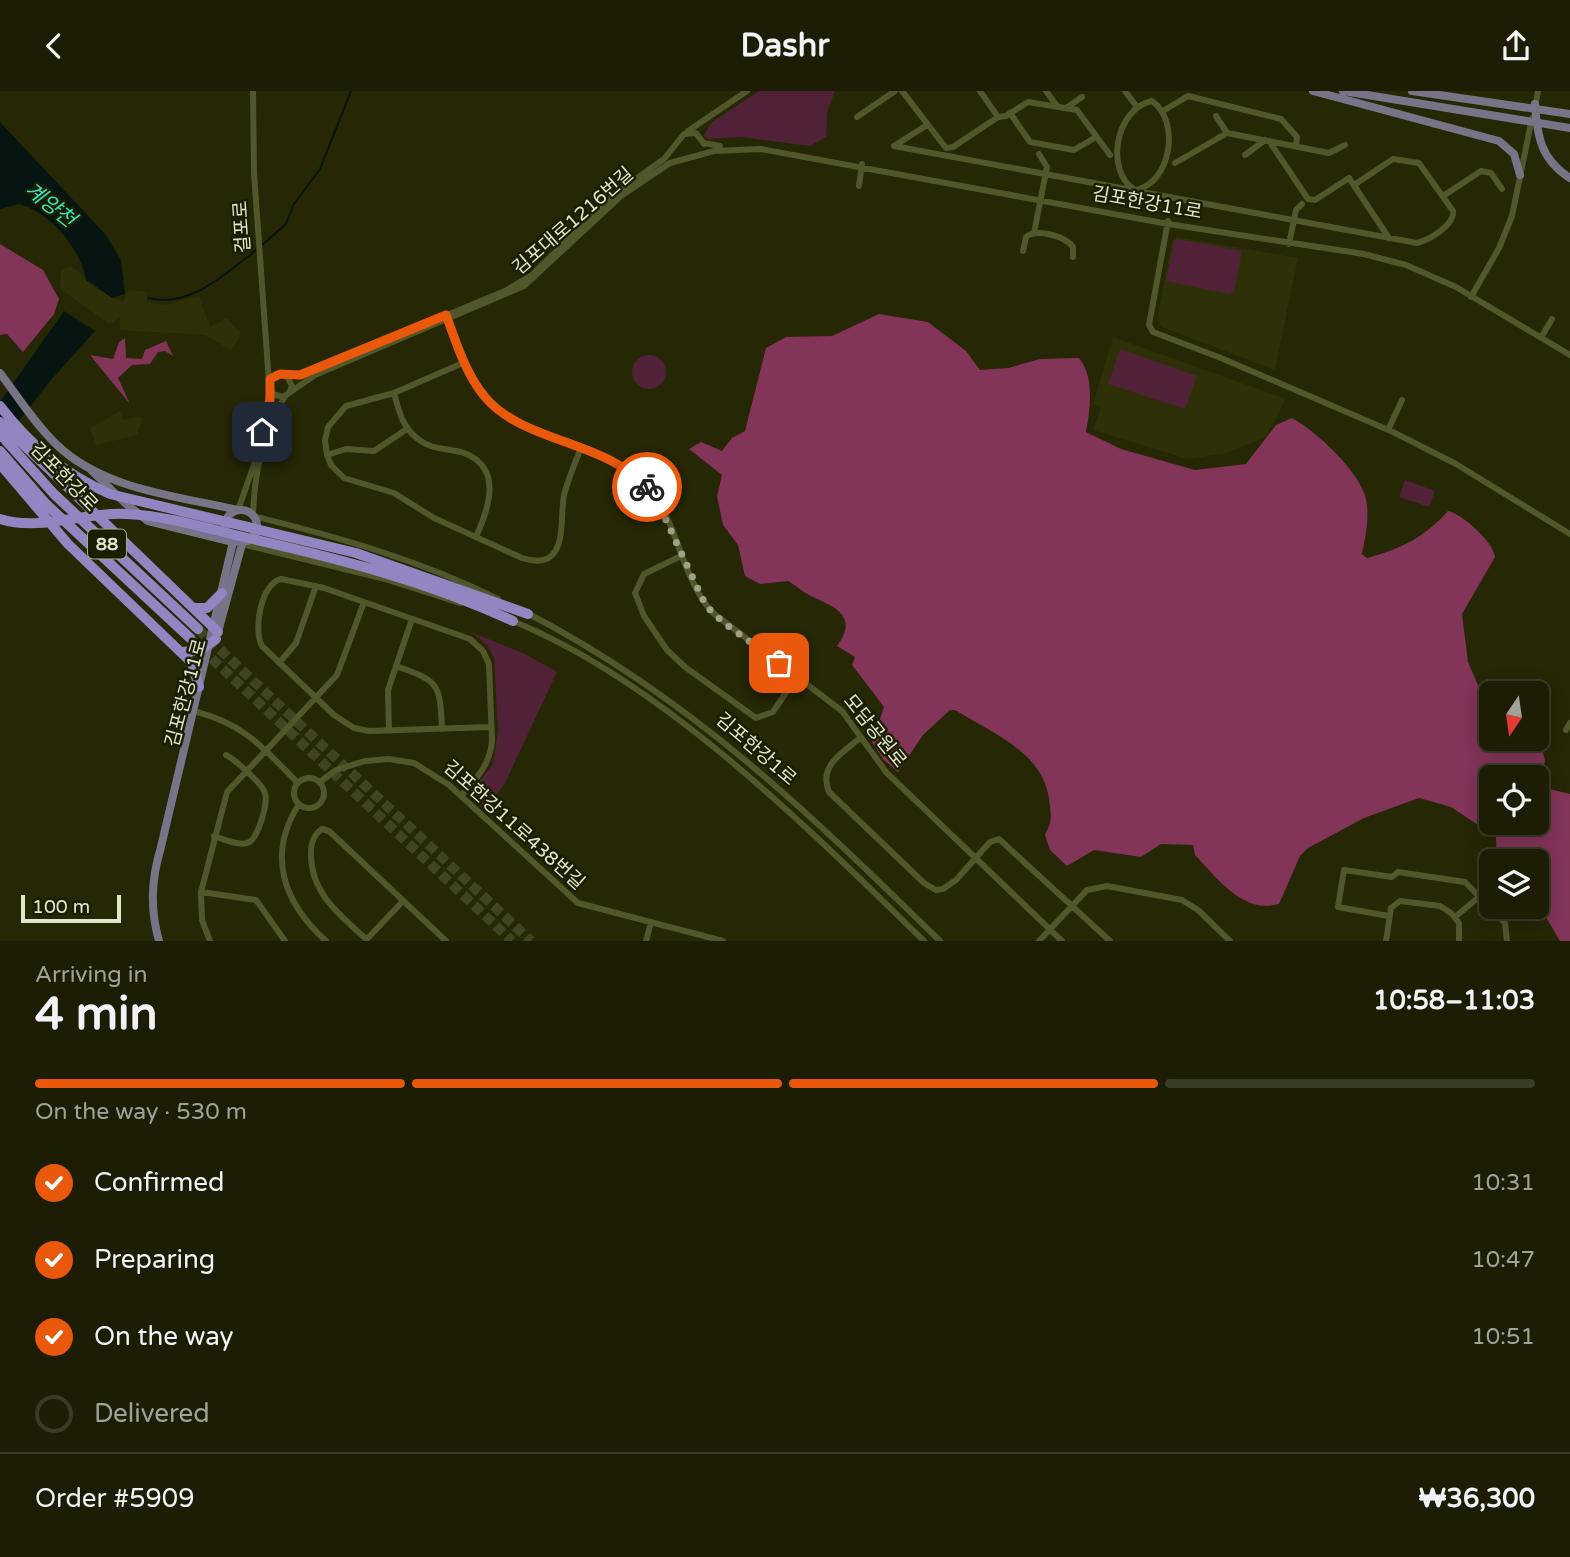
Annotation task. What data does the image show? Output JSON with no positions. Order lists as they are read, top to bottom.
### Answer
{
  "streets": {
    "highway": ["김포한강로", "88"],
    "main road": ["김포한강11로"],
    "street": [
      "김포대로1216번길",
      "걸포로",
      "모담공원로",
      "김포한강1로",
      "김포한강11로438번길"
    ]
  },
  "crossings": [
    ["김포한강11로", "김포대로1216번길"],
    ["김포한강11로", "김포한강1로"],
    ["김포대로1216번길", "모담공원로"],
    ["김포대로1216번길", "김포한강1로"]
  ],
  "water": ["계양천"],
  "scale_bar": "100 m",
  "north": "bottom",
  "page": {
    "header": "Dashr",
    "scale": "100 m",
    "heading": ["4 min", "Arriving in", "10:58–11:03"],
    "panel": ["Order #5909", "₩36,300"],
    "bar": "On the way · 530 m",
    "list": [
      ["Confirmed", "10:31"],
      ["Preparing", "10:47"],
      ["On the way", "10:51"],
      "Delivered"
    ]
  }
}
